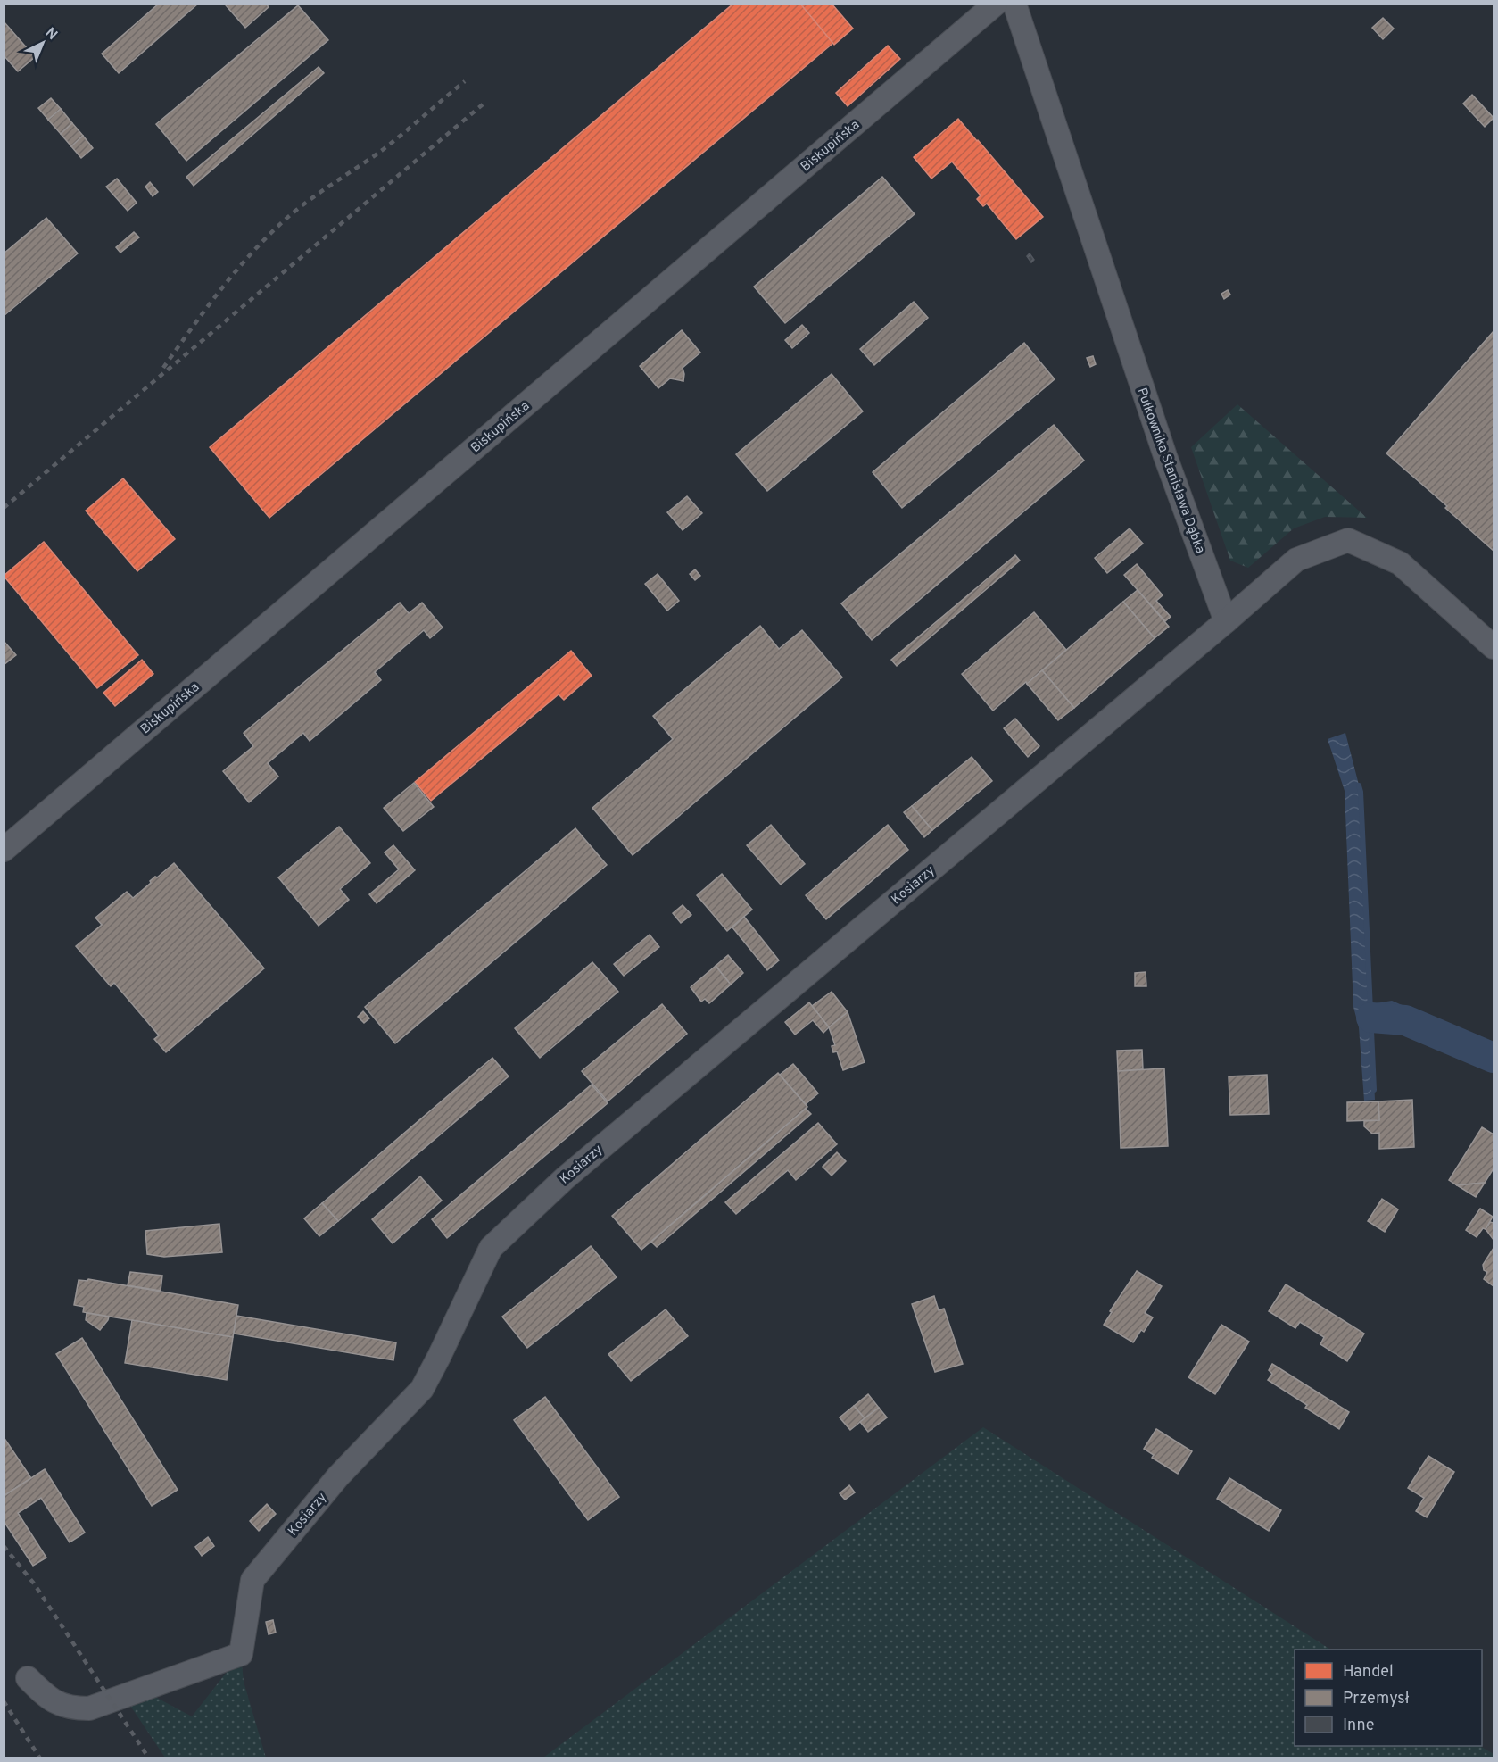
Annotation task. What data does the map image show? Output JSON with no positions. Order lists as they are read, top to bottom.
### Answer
{
  "streets": {
    "street": ["Biskupińska", "Pułkownika Stanisława Dąbka", "Kosiarzy"]
  },
  "crossings": [
    ["Pułkownika Stanisława Dąbka", "Kosiarzy"]
  ],
  "legend": ["Handel", "Przemysł", "Inne"],
  "north": "top right"
}
